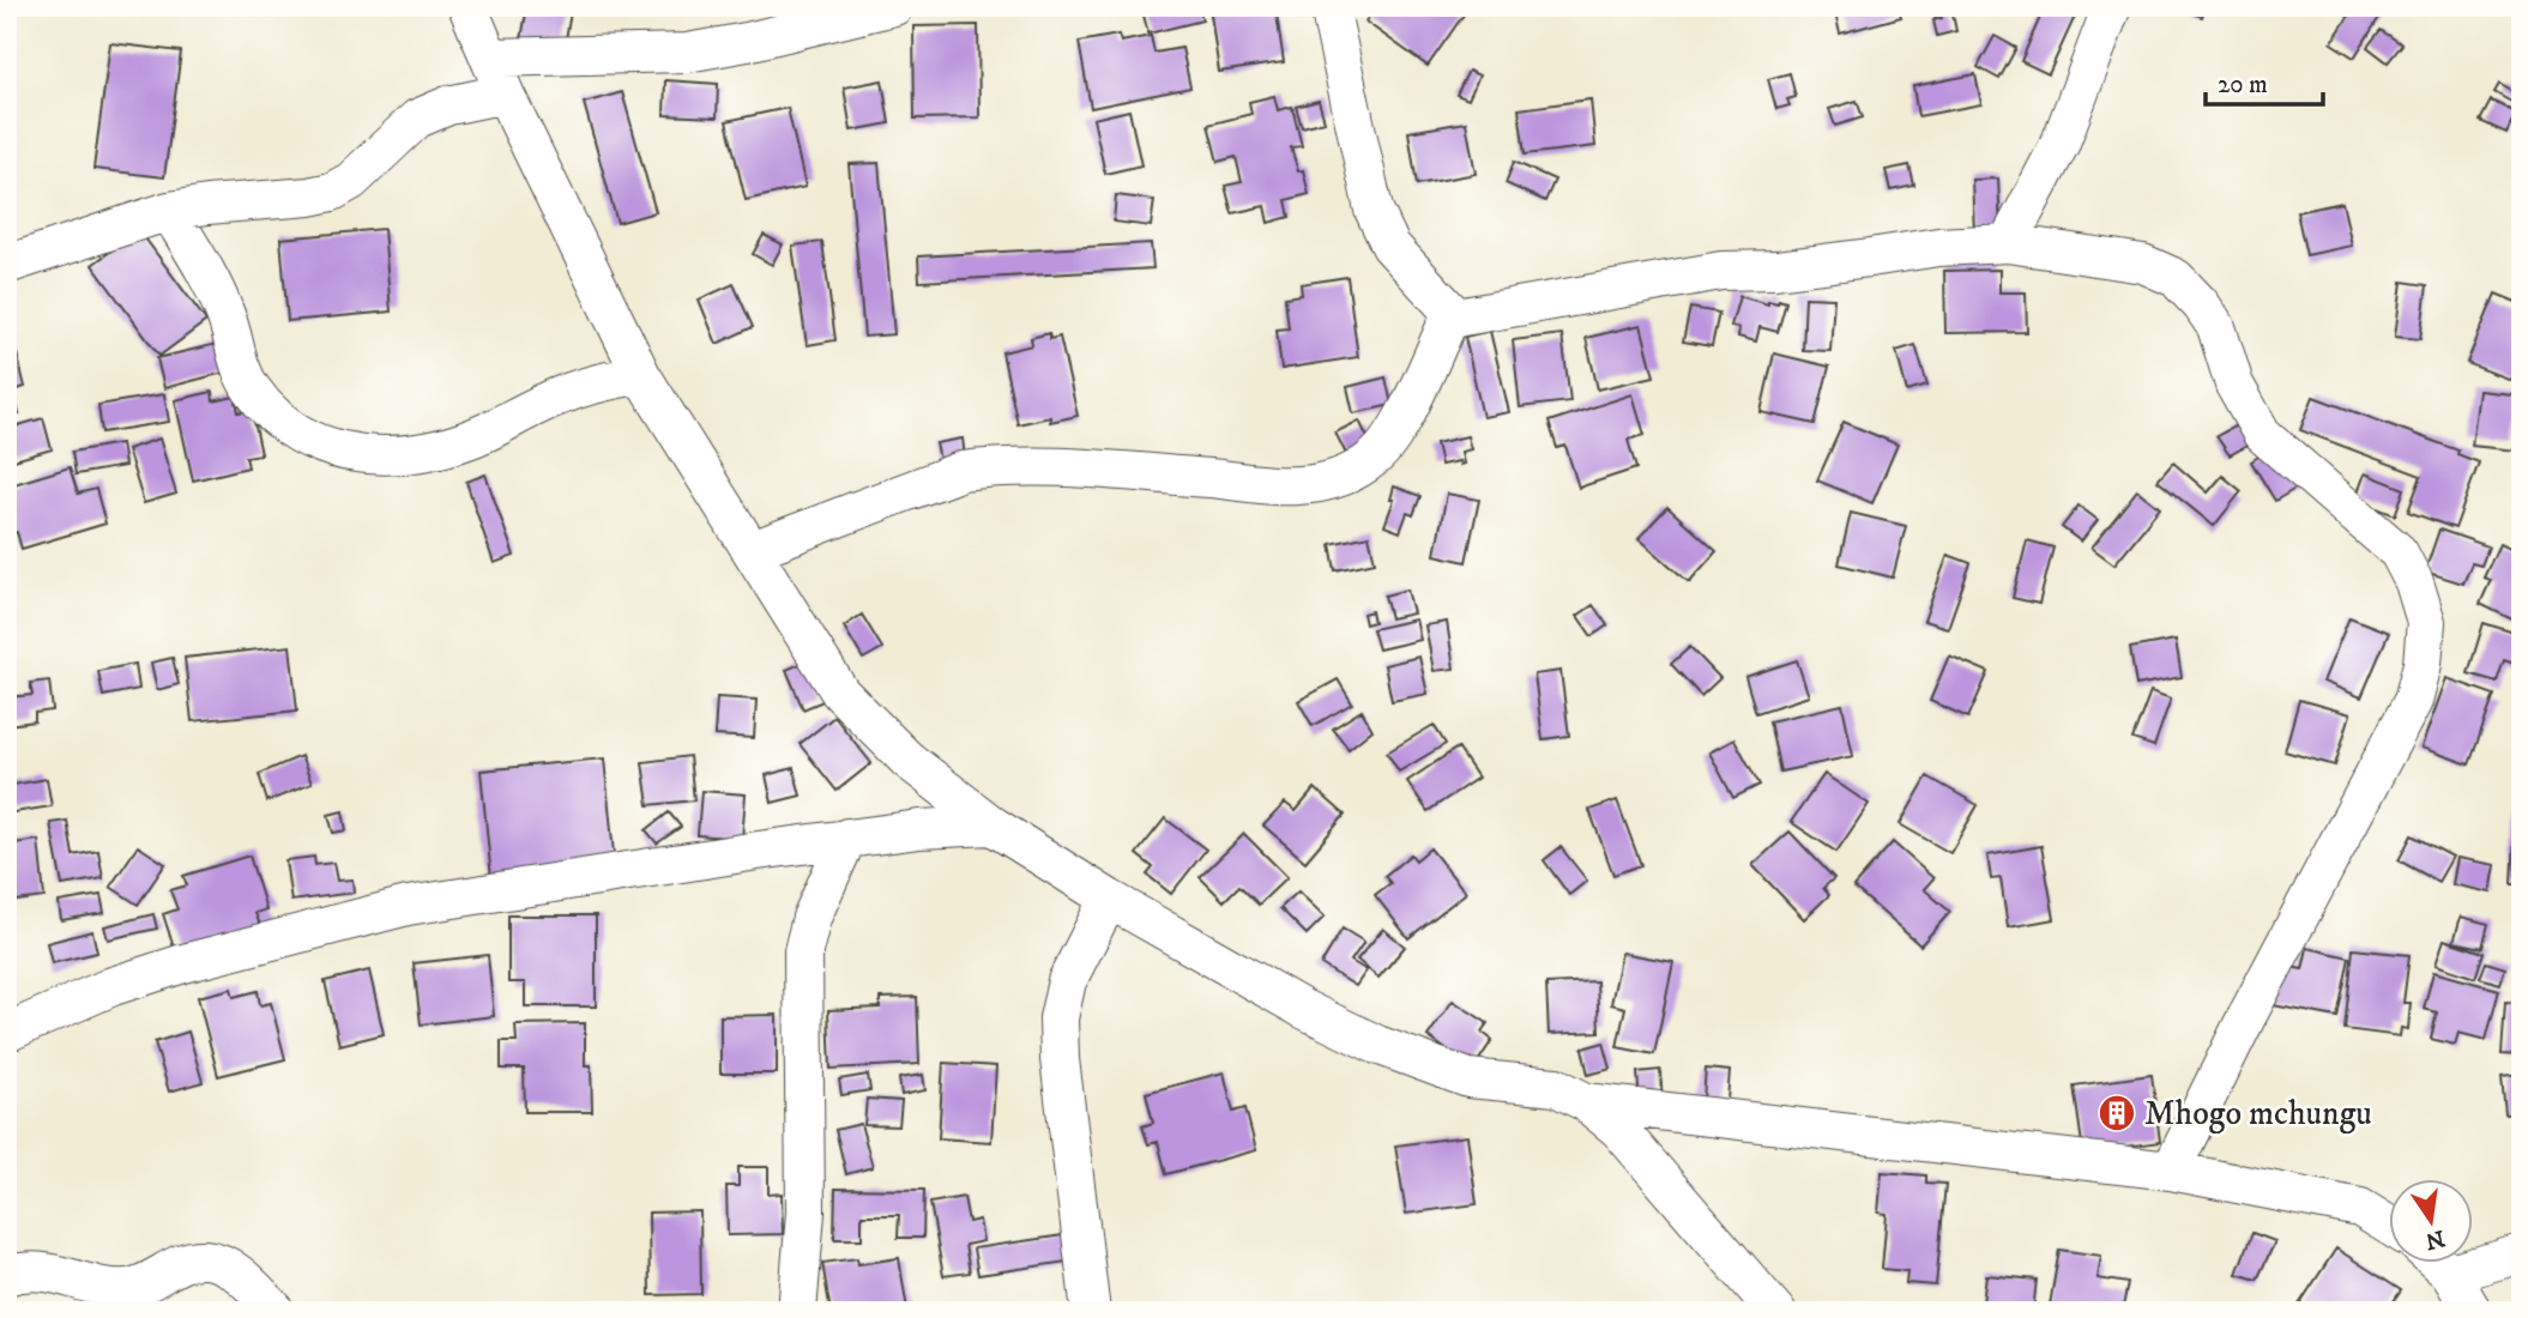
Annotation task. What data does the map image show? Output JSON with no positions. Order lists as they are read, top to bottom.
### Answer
{
  "places": {
    "building": ["Mhogo mchungu"]
  },
  "scale_bar": "20 m",
  "north": "bottom"
}
